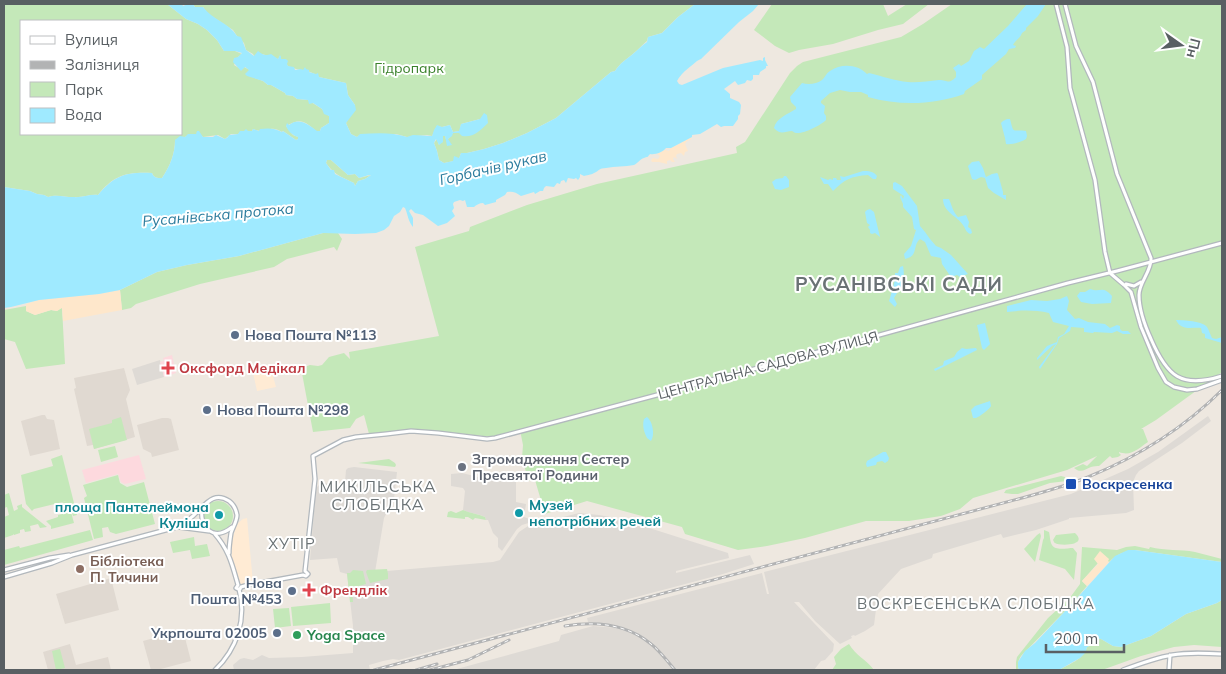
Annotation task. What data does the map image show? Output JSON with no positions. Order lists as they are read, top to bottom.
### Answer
{
  "streets": {
    "main road": ["ЦЕНТРАЛЬНА САДОВА ВУЛИЦЯ"]
  },
  "districts": [
    "РУСАНІВСЬКІ САДИ",
    "МИКІЛЬСЬКА СЛОБІДКА",
    "ХУТІР",
    "ВОСКРЕСЕНСЬКА СЛОБІДКА"
  ],
  "water": ["Горбачів рукав", "Русанівська протока"],
  "parks": ["Гідропарк"],
  "places": {
    "other": [
      "Нова Пошта №113",
      "Нова Пошта №298",
      "Згромадження Сестер Пресвятої Родини",
      "Музей непотрібних речей",
      "площа Пантелеймона Куліша",
      "Бібліотека П. Тичини",
      "Нова Пошта №453",
      "Укрпошта 02005",
      "Yoga Space"
    ],
    "health": ["Оксфорд Медікал", "Френдлік"],
    "transit": ["Воскресенка"]
  },
  "legend": [
    "Вулиця",
    "Залізниця",
    "Парк",
    "Вода"
  ],
  "scale_bar": "200 m",
  "north": "right"
}
